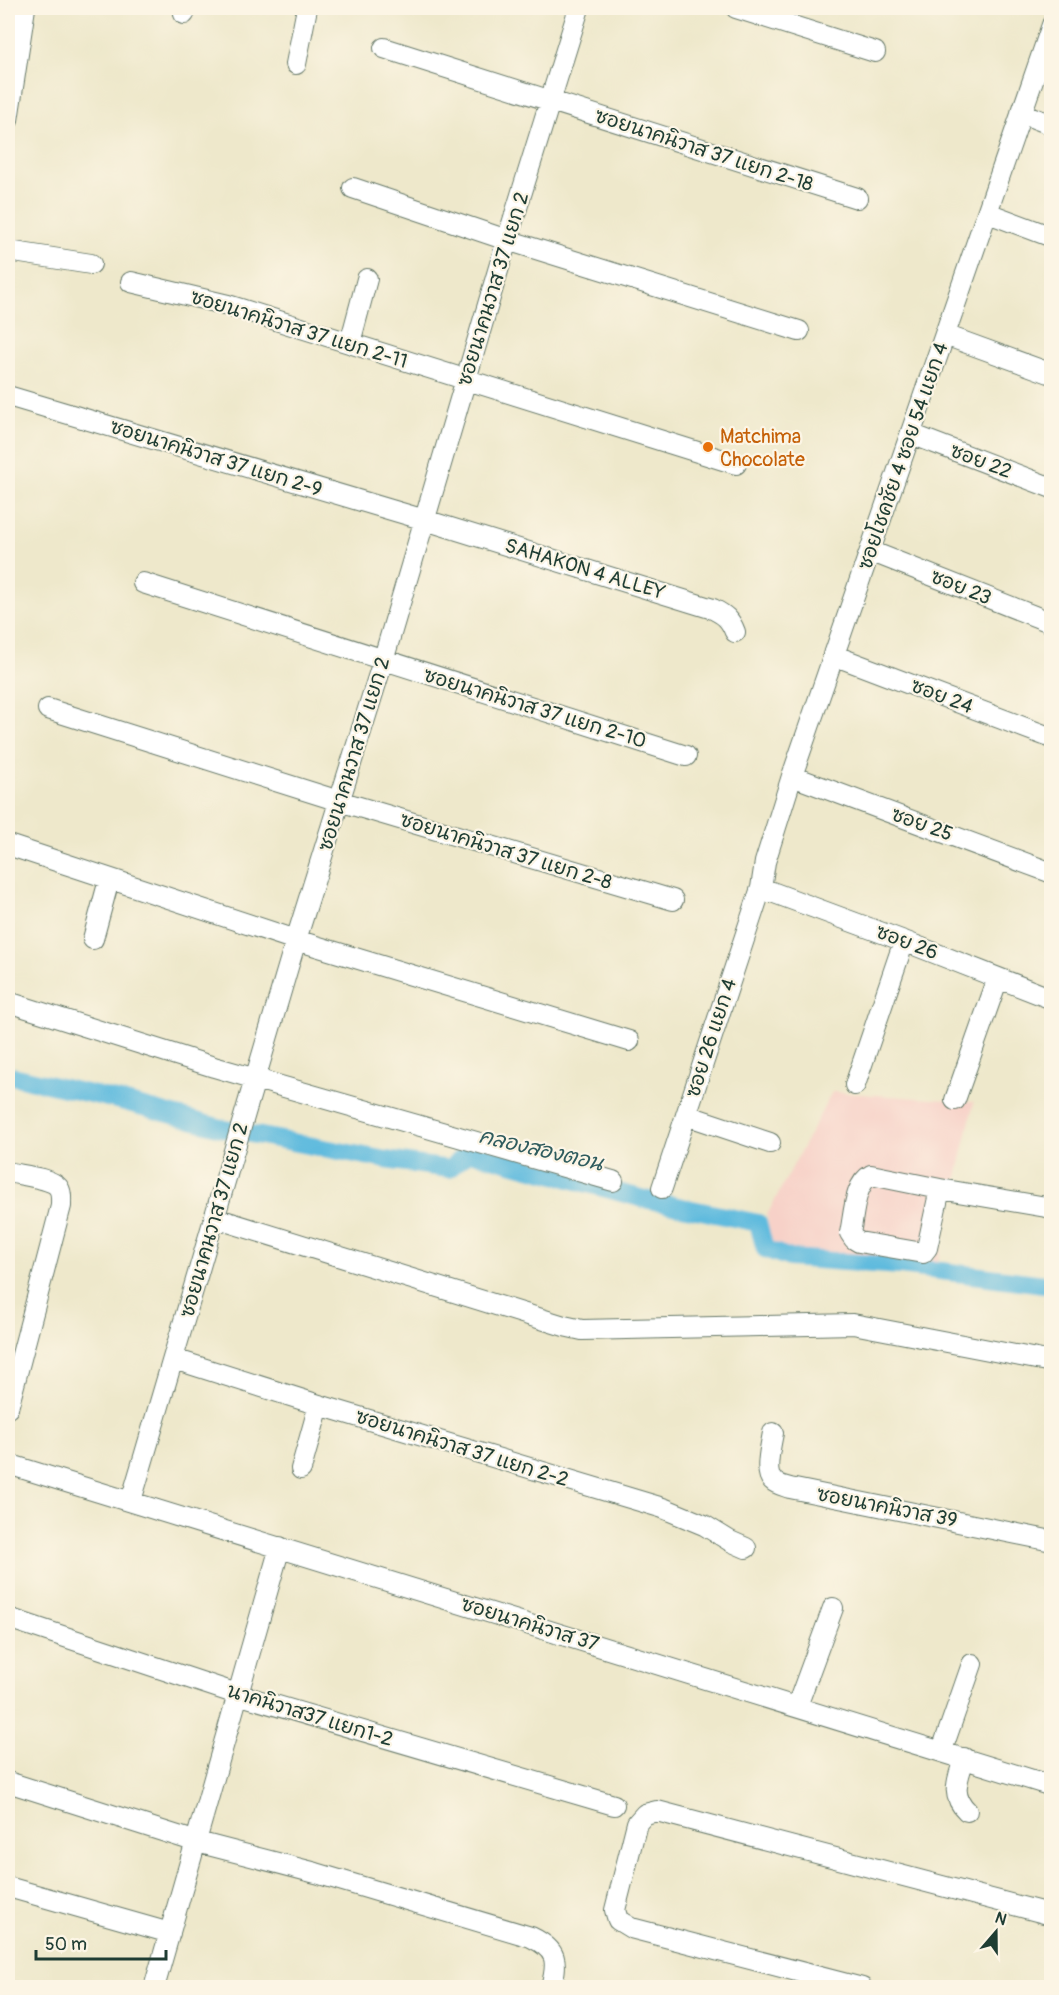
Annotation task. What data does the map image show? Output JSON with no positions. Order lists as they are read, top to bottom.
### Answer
{
  "streets": {
    "street": [
      "ซอยนาคนิวาส 37 แยก 2-18",
      "ซอยนาคนวาส 37 แยก 2",
      "ซอยนาคนิวาส 37 แยก 2-11",
      "ซอยโชคชัย 4 ซอย 54 แยก 4",
      "ซอยนาคนิวาส 37 แยก 2-9",
      "ซอย 22",
      "SAHAKON 4 ALLEY",
      "ซอย 23",
      "ซอย 24",
      "ซอยนาคนิวาส 37 แยก 2-10",
      "ซอย 25",
      "ซอยนาคนิวาส 37 แยก 2-8",
      "ซอย 26",
      "ซอย 26 แยก 4",
      "ซอยนาคนิวาส 37 แยก 2-2",
      "ซอยนาคนิวาส 39",
      "ซอยนาคนิวาส 37",
      "นาคนิวาส37 แยก1-2"
    ]
  },
  "crossings": [
    ["ซอยนาคนิวาส 37 แยก 2-18", "ซอยนาคนวาส 37 แยก 2"],
    ["ซอยนาคนวาส 37 แยก 2", "ซอยนาคนิวาส 37 แยก 2-11"],
    ["ซอยนาคนวาส 37 แยก 2", "ซอยนาคนิวาส 37 แยก 2-9"],
    ["ซอยนาคนวาส 37 แยก 2", "SAHAKON 4 ALLEY"],
    ["ซอยนาคนวาส 37 แยก 2", "ซอยนาคนิวาส 37 แยก 2-10"],
    ["ซอยนาคนวาส 37 แยก 2", "ซอยนาคนิวาส 37 แยก 2-8"],
    ["ซอยนาคนวาส 37 แยก 2", "ซอยนาคนิวาส 37 แยก 2-2"],
    ["ซอยนาคนวาส 37 แยก 2", "ซอยนาคนิวาส 37"],
    ["ซอยโชคชัย 4 ซอย 54 แยก 4", "ซอย 22"],
    ["ซอยโชคชัย 4 ซอย 54 แยก 4", "ซอย 23"],
    ["ซอยโชคชัย 4 ซอย 54 แยก 4", "ซอย 24"],
    ["ซอยโชคชัย 4 ซอย 54 แยก 4", "ซอย 25"],
    ["ซอยโชคชัย 4 ซอย 54 แยก 4", "ซอย 26"],
    ["ซอยโชคชัย 4 ซอย 54 แยก 4", "ซอย 26 แยก 4"],
    ["ซอยนาคนิวาส 37 แยก 2-9", "SAHAKON 4 ALLEY"],
    ["ซอย 26", "ซอย 26 แยก 4"]
  ],
  "water": ["คลองสองตอน"],
  "places": ["Matchima Chocolate"],
  "scale_bar": "50 m",
  "north": "top"
}
